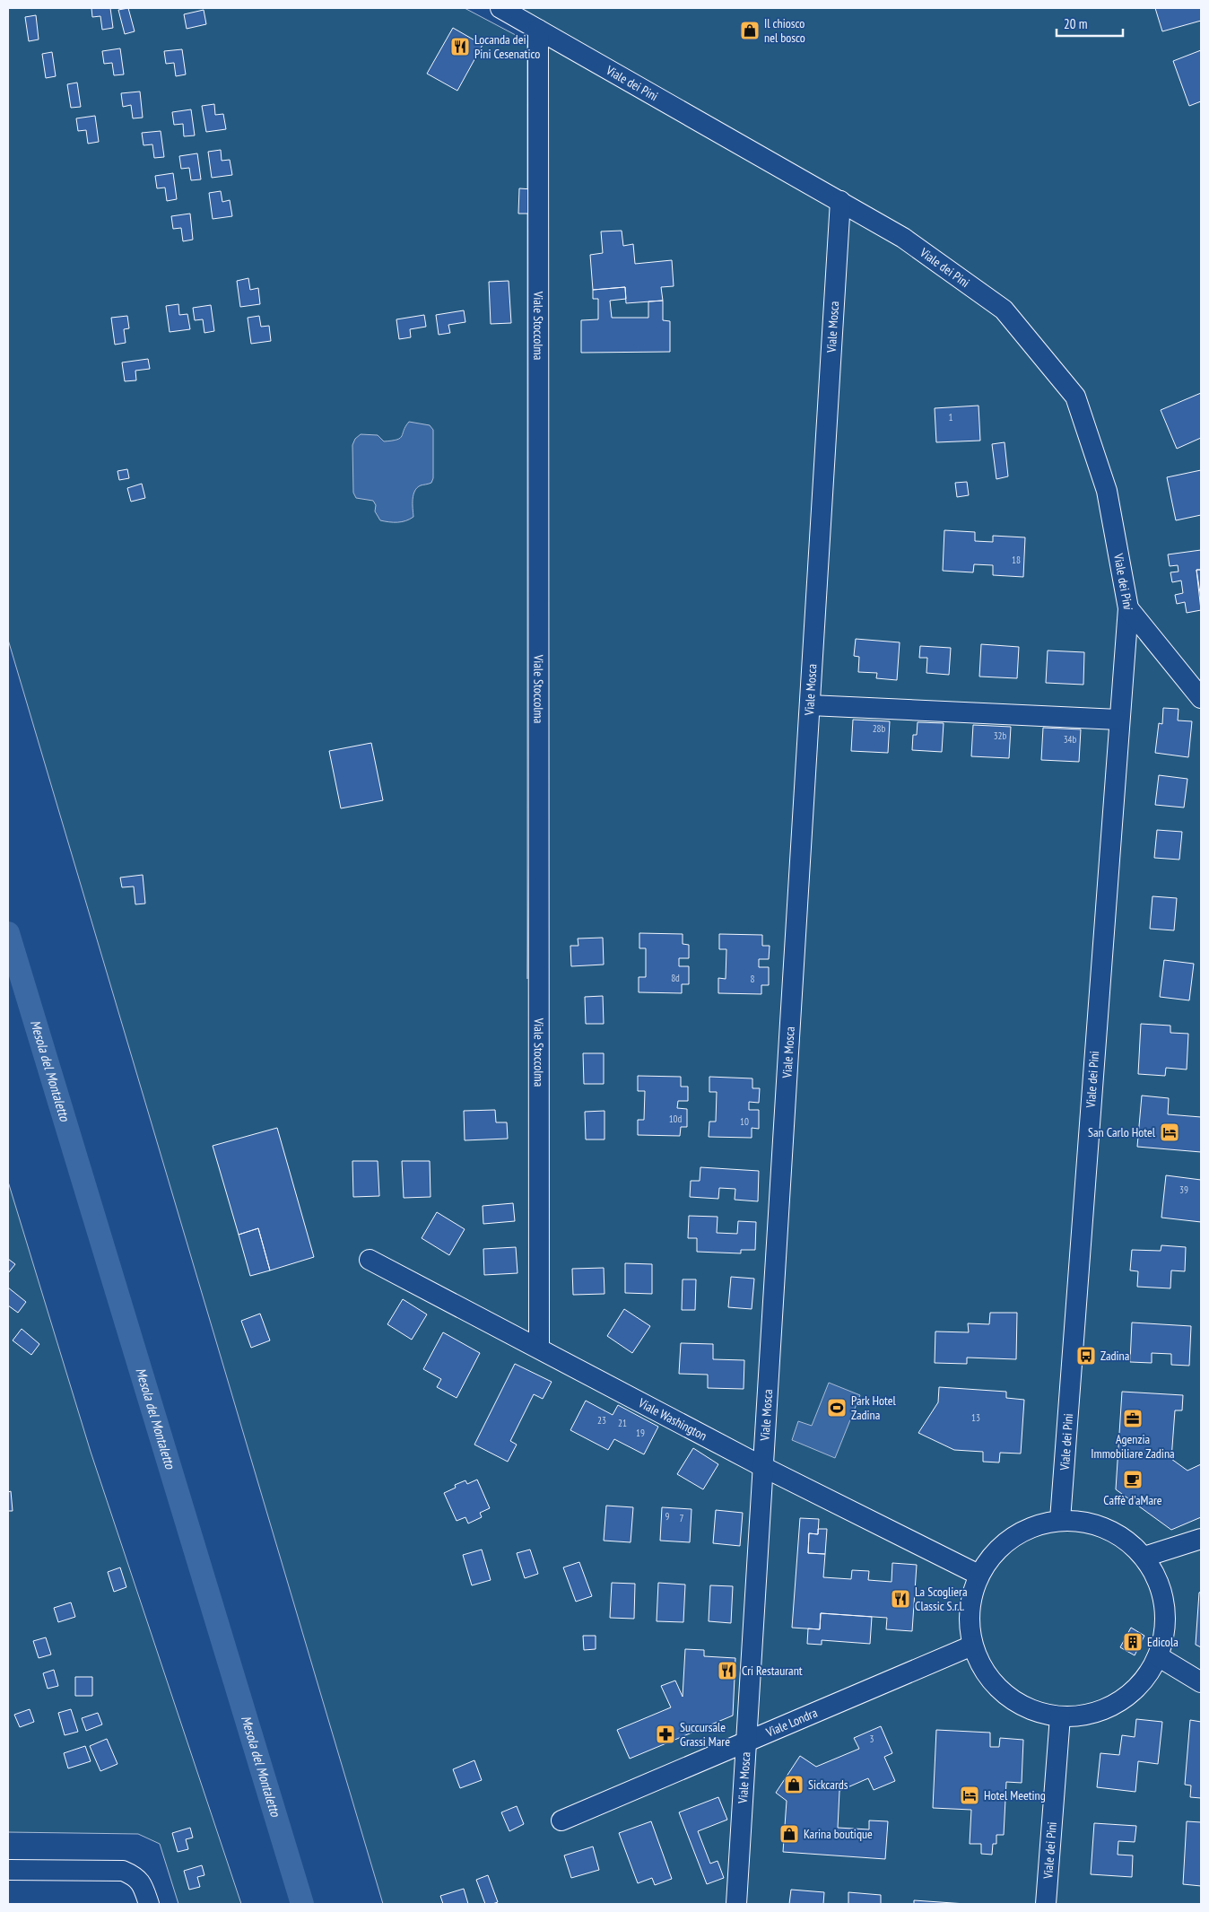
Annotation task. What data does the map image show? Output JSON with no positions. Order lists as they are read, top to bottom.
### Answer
{
  "streets": {
    "street": [
      "Viale dei Pini",
      "Viale Stoccolma",
      "Viale Mosca",
      "Viale Washington",
      "Viale Londra"
    ]
  },
  "crossings": [
    ["Viale dei Pini", "Viale Stoccolma"],
    ["Viale dei Pini", "Viale Mosca"],
    ["Viale Stoccolma", "Viale Washington"],
    ["Viale Mosca", "Viale Washington"],
    ["Viale Mosca", "Viale Londra"]
  ],
  "water": ["Mesola del Montaletto"],
  "places": {
    "shop": ["Il chiosco nel bosco", "Sickcards", "Karina boutique"],
    "restaurant": ["Locanda dei Pini Cesenatico", "La Scogliera Classic S.r.l.", "Cri Restaurant"],
    "hotel": ["San Carlo Hotel", "Hotel Meeting"],
    "bus stop": ["Zadina"],
    "sports": ["Park Hotel Zadina"],
    "office": ["Agenzia Immobiliare Zadina"],
    "cafe": ["Caffè d'aMare"],
    "building": ["Edicola"],
    "pharmacy": ["Succursale Grassi Mare"]
  },
  "house_numbers": [
    "1",
    "18",
    "28b",
    "32b",
    "34b",
    "8d",
    "8",
    "10d",
    "10",
    "39",
    "13",
    "23",
    "21",
    "19",
    "9",
    "7",
    "3"
  ],
  "scale_bar": "20 m"
}
